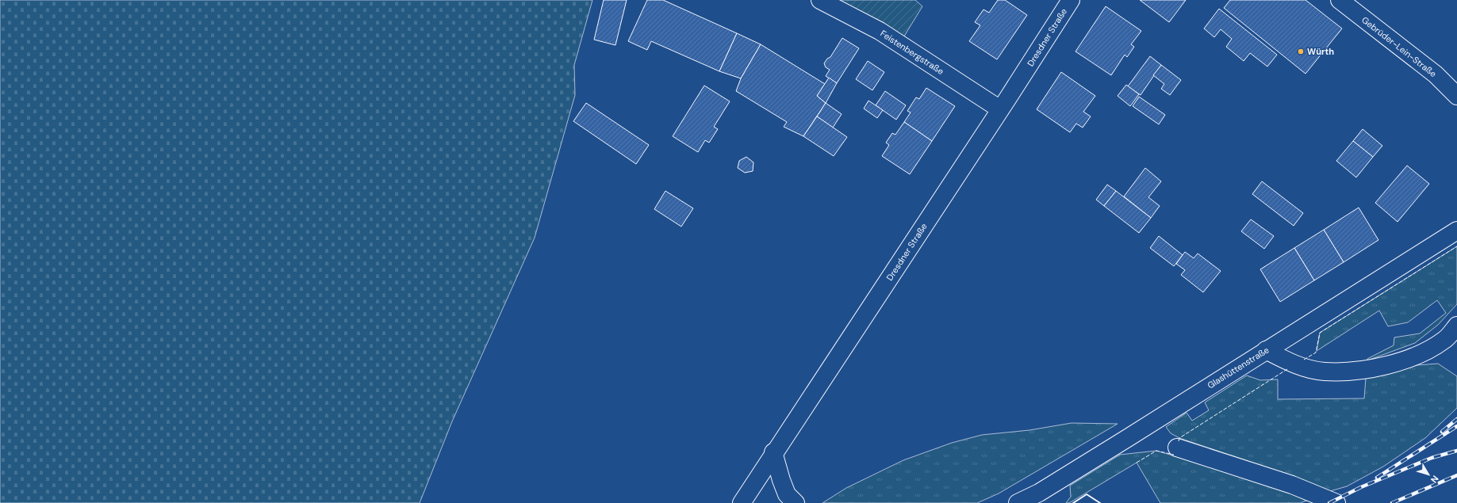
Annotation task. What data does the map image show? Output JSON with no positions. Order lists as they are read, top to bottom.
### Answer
{
  "streets": {
    "street": [
      "Dresdner Straße",
      "Gebrüder-Lein-Straße",
      "Feistenbergstraße",
      "Glashüttenstraße"
    ]
  },
  "crossings": [
    ["Dresdner Straße", "Feistenbergstraße"]
  ],
  "places": ["Würth"],
  "north": "bottom right"
}
